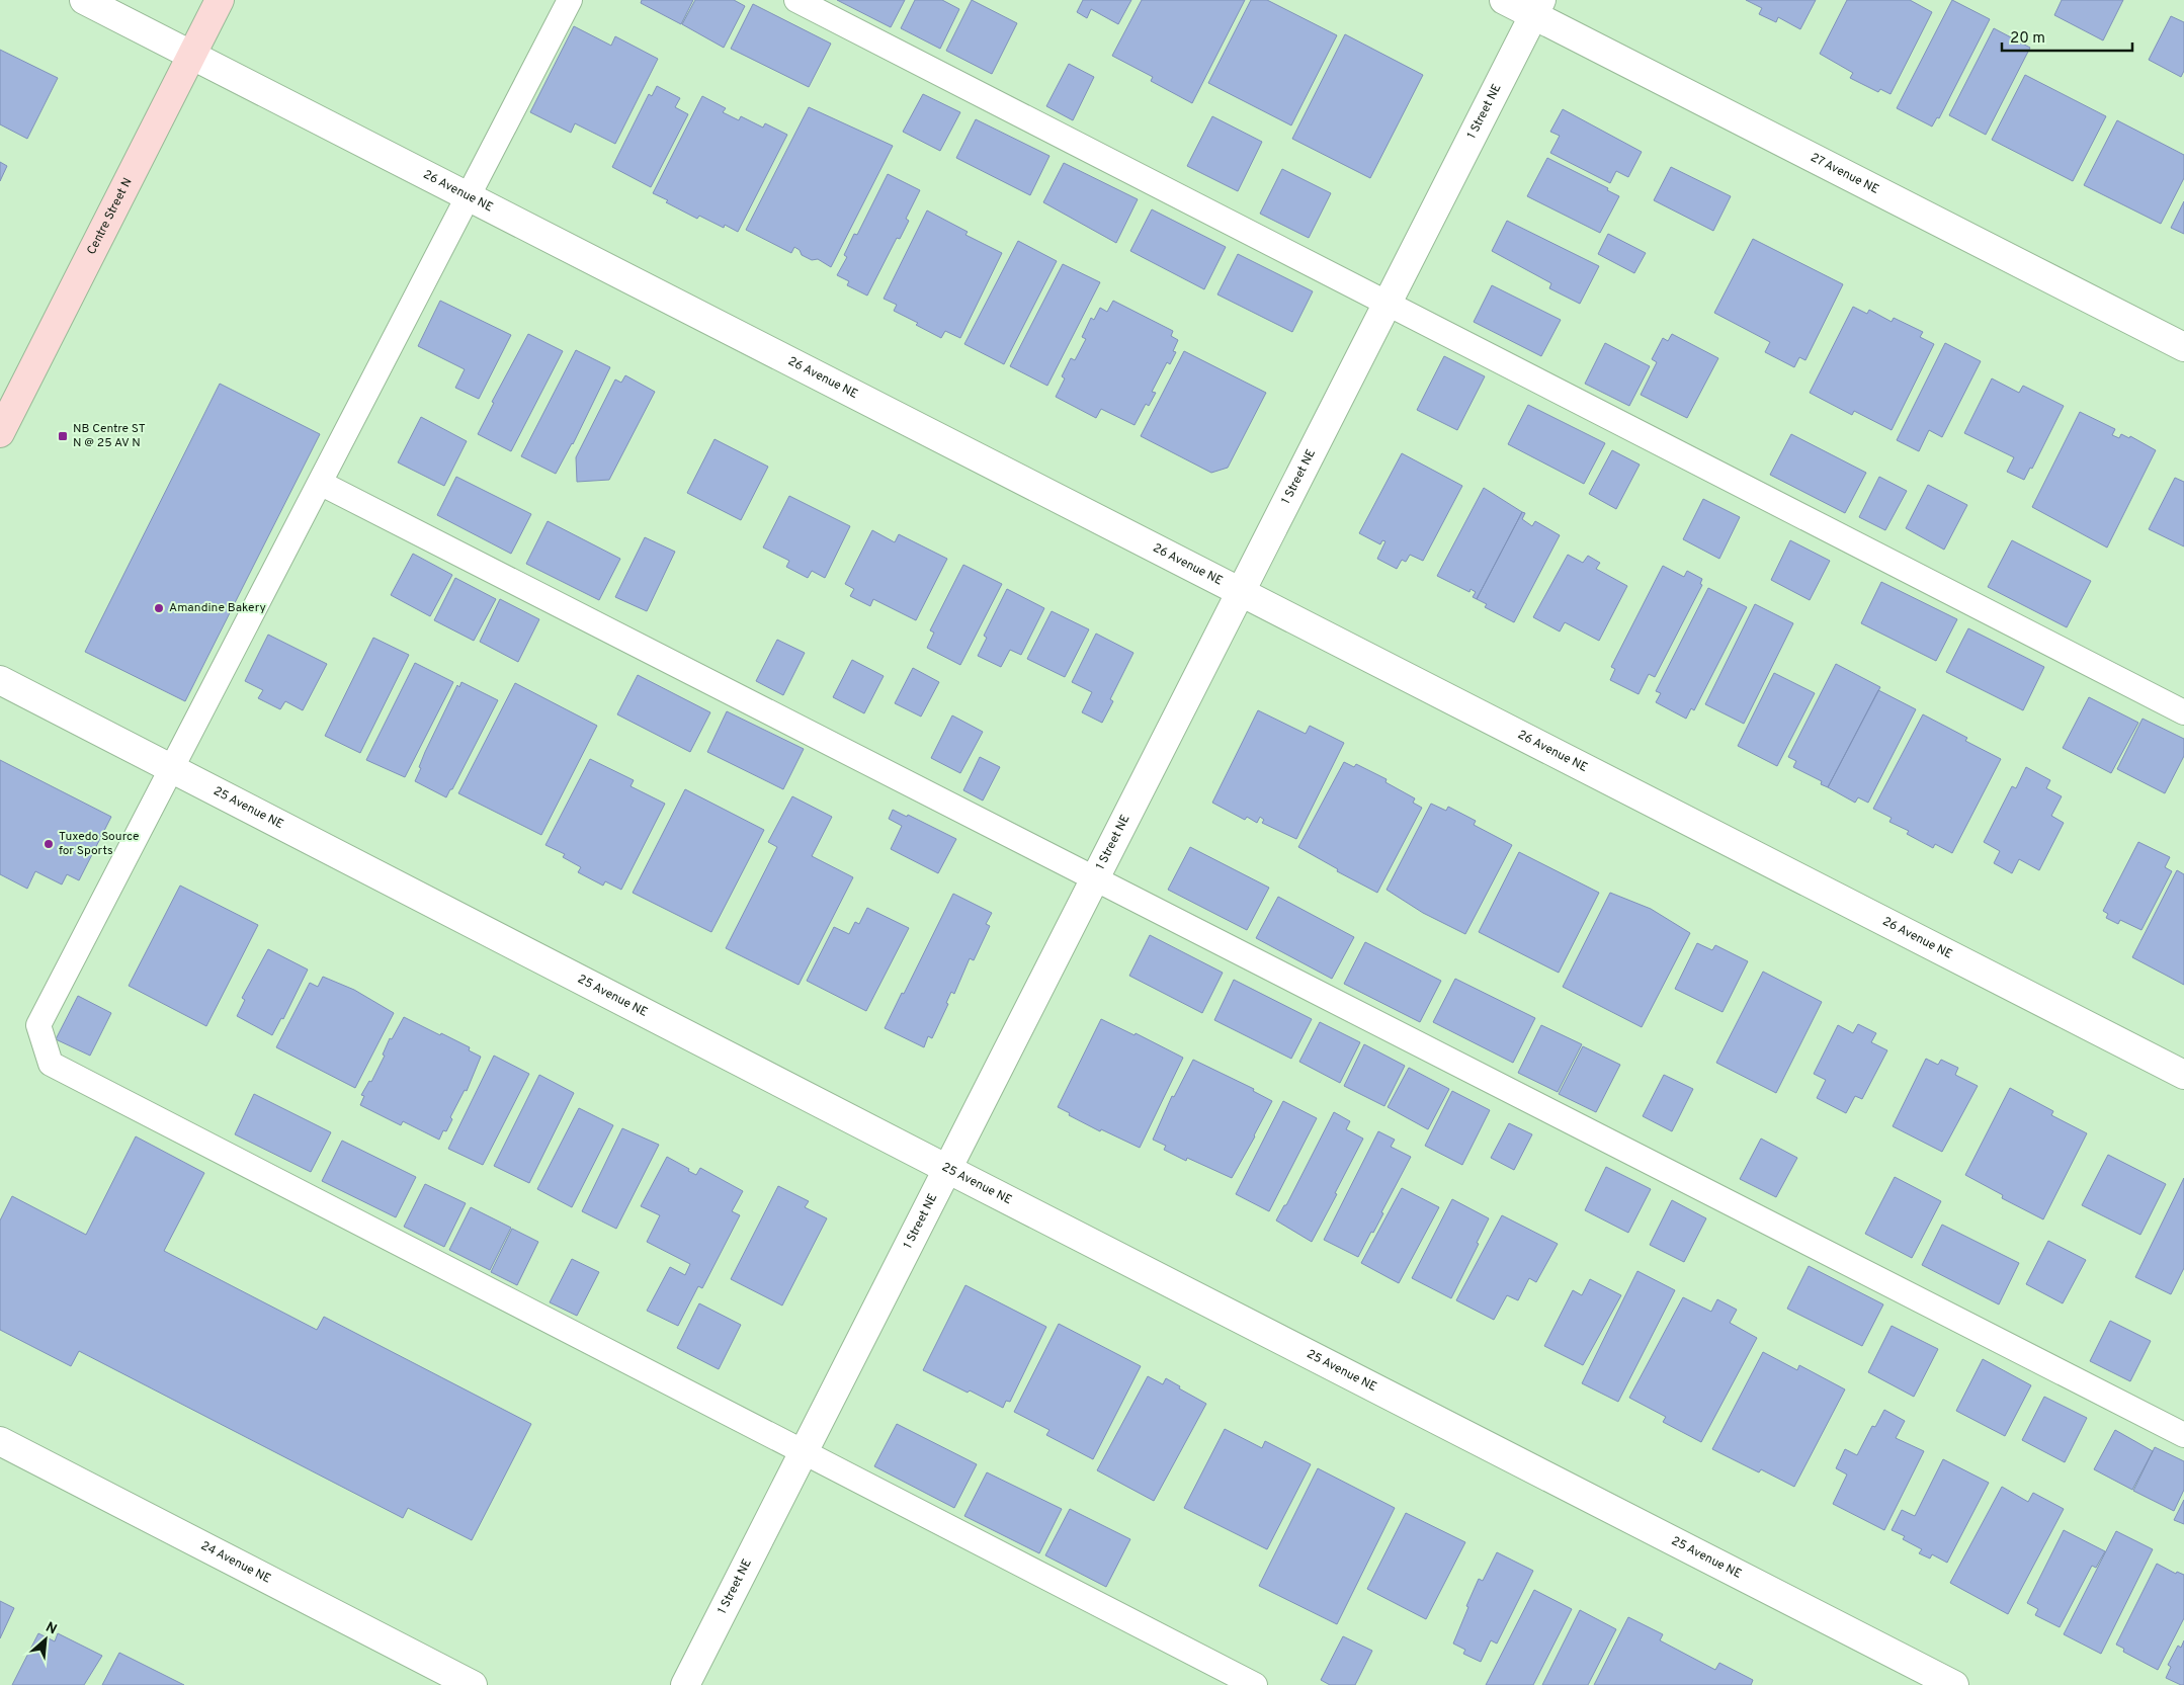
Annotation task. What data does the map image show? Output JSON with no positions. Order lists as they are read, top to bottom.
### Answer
{
  "streets": {
    "main road": ["Centre Street N"],
    "street": [
      "1 Street NE",
      "27 Avenue NE",
      "26 Avenue NE",
      "25 Avenue NE",
      "24 Avenue NE"
    ]
  },
  "crossings": [
    ["1 Street NE", "27 Avenue NE"],
    ["1 Street NE", "26 Avenue NE"],
    ["1 Street NE", "25 Avenue NE"],
    ["26 Avenue NE", "Centre Street N"]
  ],
  "places": {
    "transit": ["NB Centre ST N @ 25 AV N"],
    "other": ["Amandine Bakery", "Tuxedo Source for Sports"]
  },
  "scale_bar": "20 m",
  "north": "top right"
}
